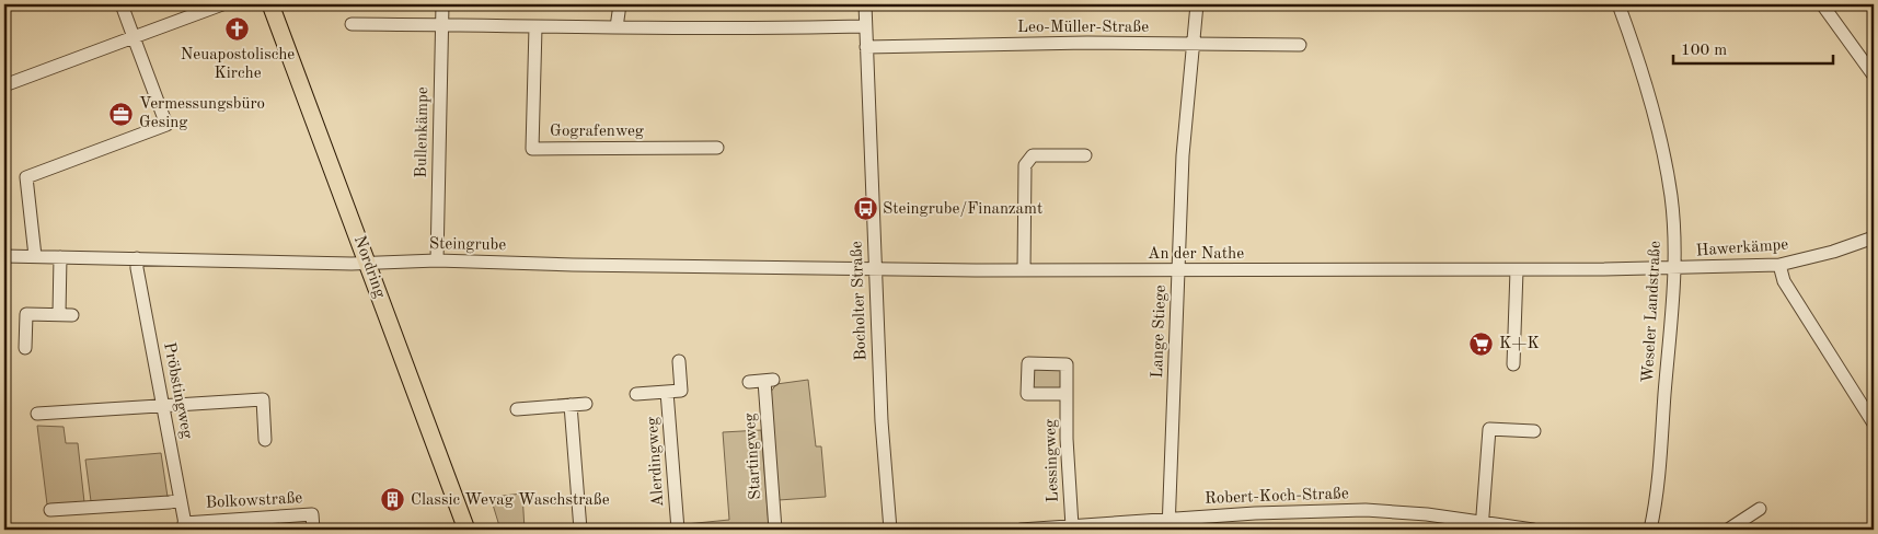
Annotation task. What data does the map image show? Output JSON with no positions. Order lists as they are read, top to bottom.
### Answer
{
  "streets": {
    "main road": ["Nordring"],
    "street": [
      "Leo-Müller-Straße",
      "Gografenweg",
      "Bullenkämpe",
      "Steingrube",
      "Hawerkämpe",
      "An der Nathe",
      "Bocholter Straße",
      "Weseler Landstraße",
      "Lange Stiege",
      "Pröbstingweg",
      "Startingweg",
      "Lessingweg",
      "Alerdingweg",
      "Robert-Koch-Straße",
      "Bolkowstraße"
    ]
  },
  "crossings": [
    ["Leo-Müller-Straße", "Bocholter Straße"],
    ["Leo-Müller-Straße", "Lange Stiege"],
    ["Bullenkämpe", "Steingrube"],
    ["Steingrube", "An der Nathe"],
    ["Steingrube", "Nordring"],
    ["Steingrube", "Bocholter Straße"],
    ["Steingrube", "Pröbstingweg"],
    ["Hawerkämpe", "An der Nathe"],
    ["Hawerkämpe", "Weseler Landstraße"],
    ["An der Nathe", "Bocholter Straße"],
    ["An der Nathe", "Weseler Landstraße"],
    ["An der Nathe", "Lange Stiege"],
    ["Lange Stiege", "Robert-Koch-Straße"],
    ["Pröbstingweg", "Bolkowstraße"],
    ["Lessingweg", "Robert-Koch-Straße"]
  ],
  "places": {
    "church": ["Neuapostolische Kirche"],
    "office": ["Vermessungsbüro Gesing"],
    "bus stop": ["Steingrube/Finanzamt"],
    "supermarket": ["K+K"],
    "building": ["Classic Wevag Waschstraße"]
  },
  "scale_bar": "100 m"
}
